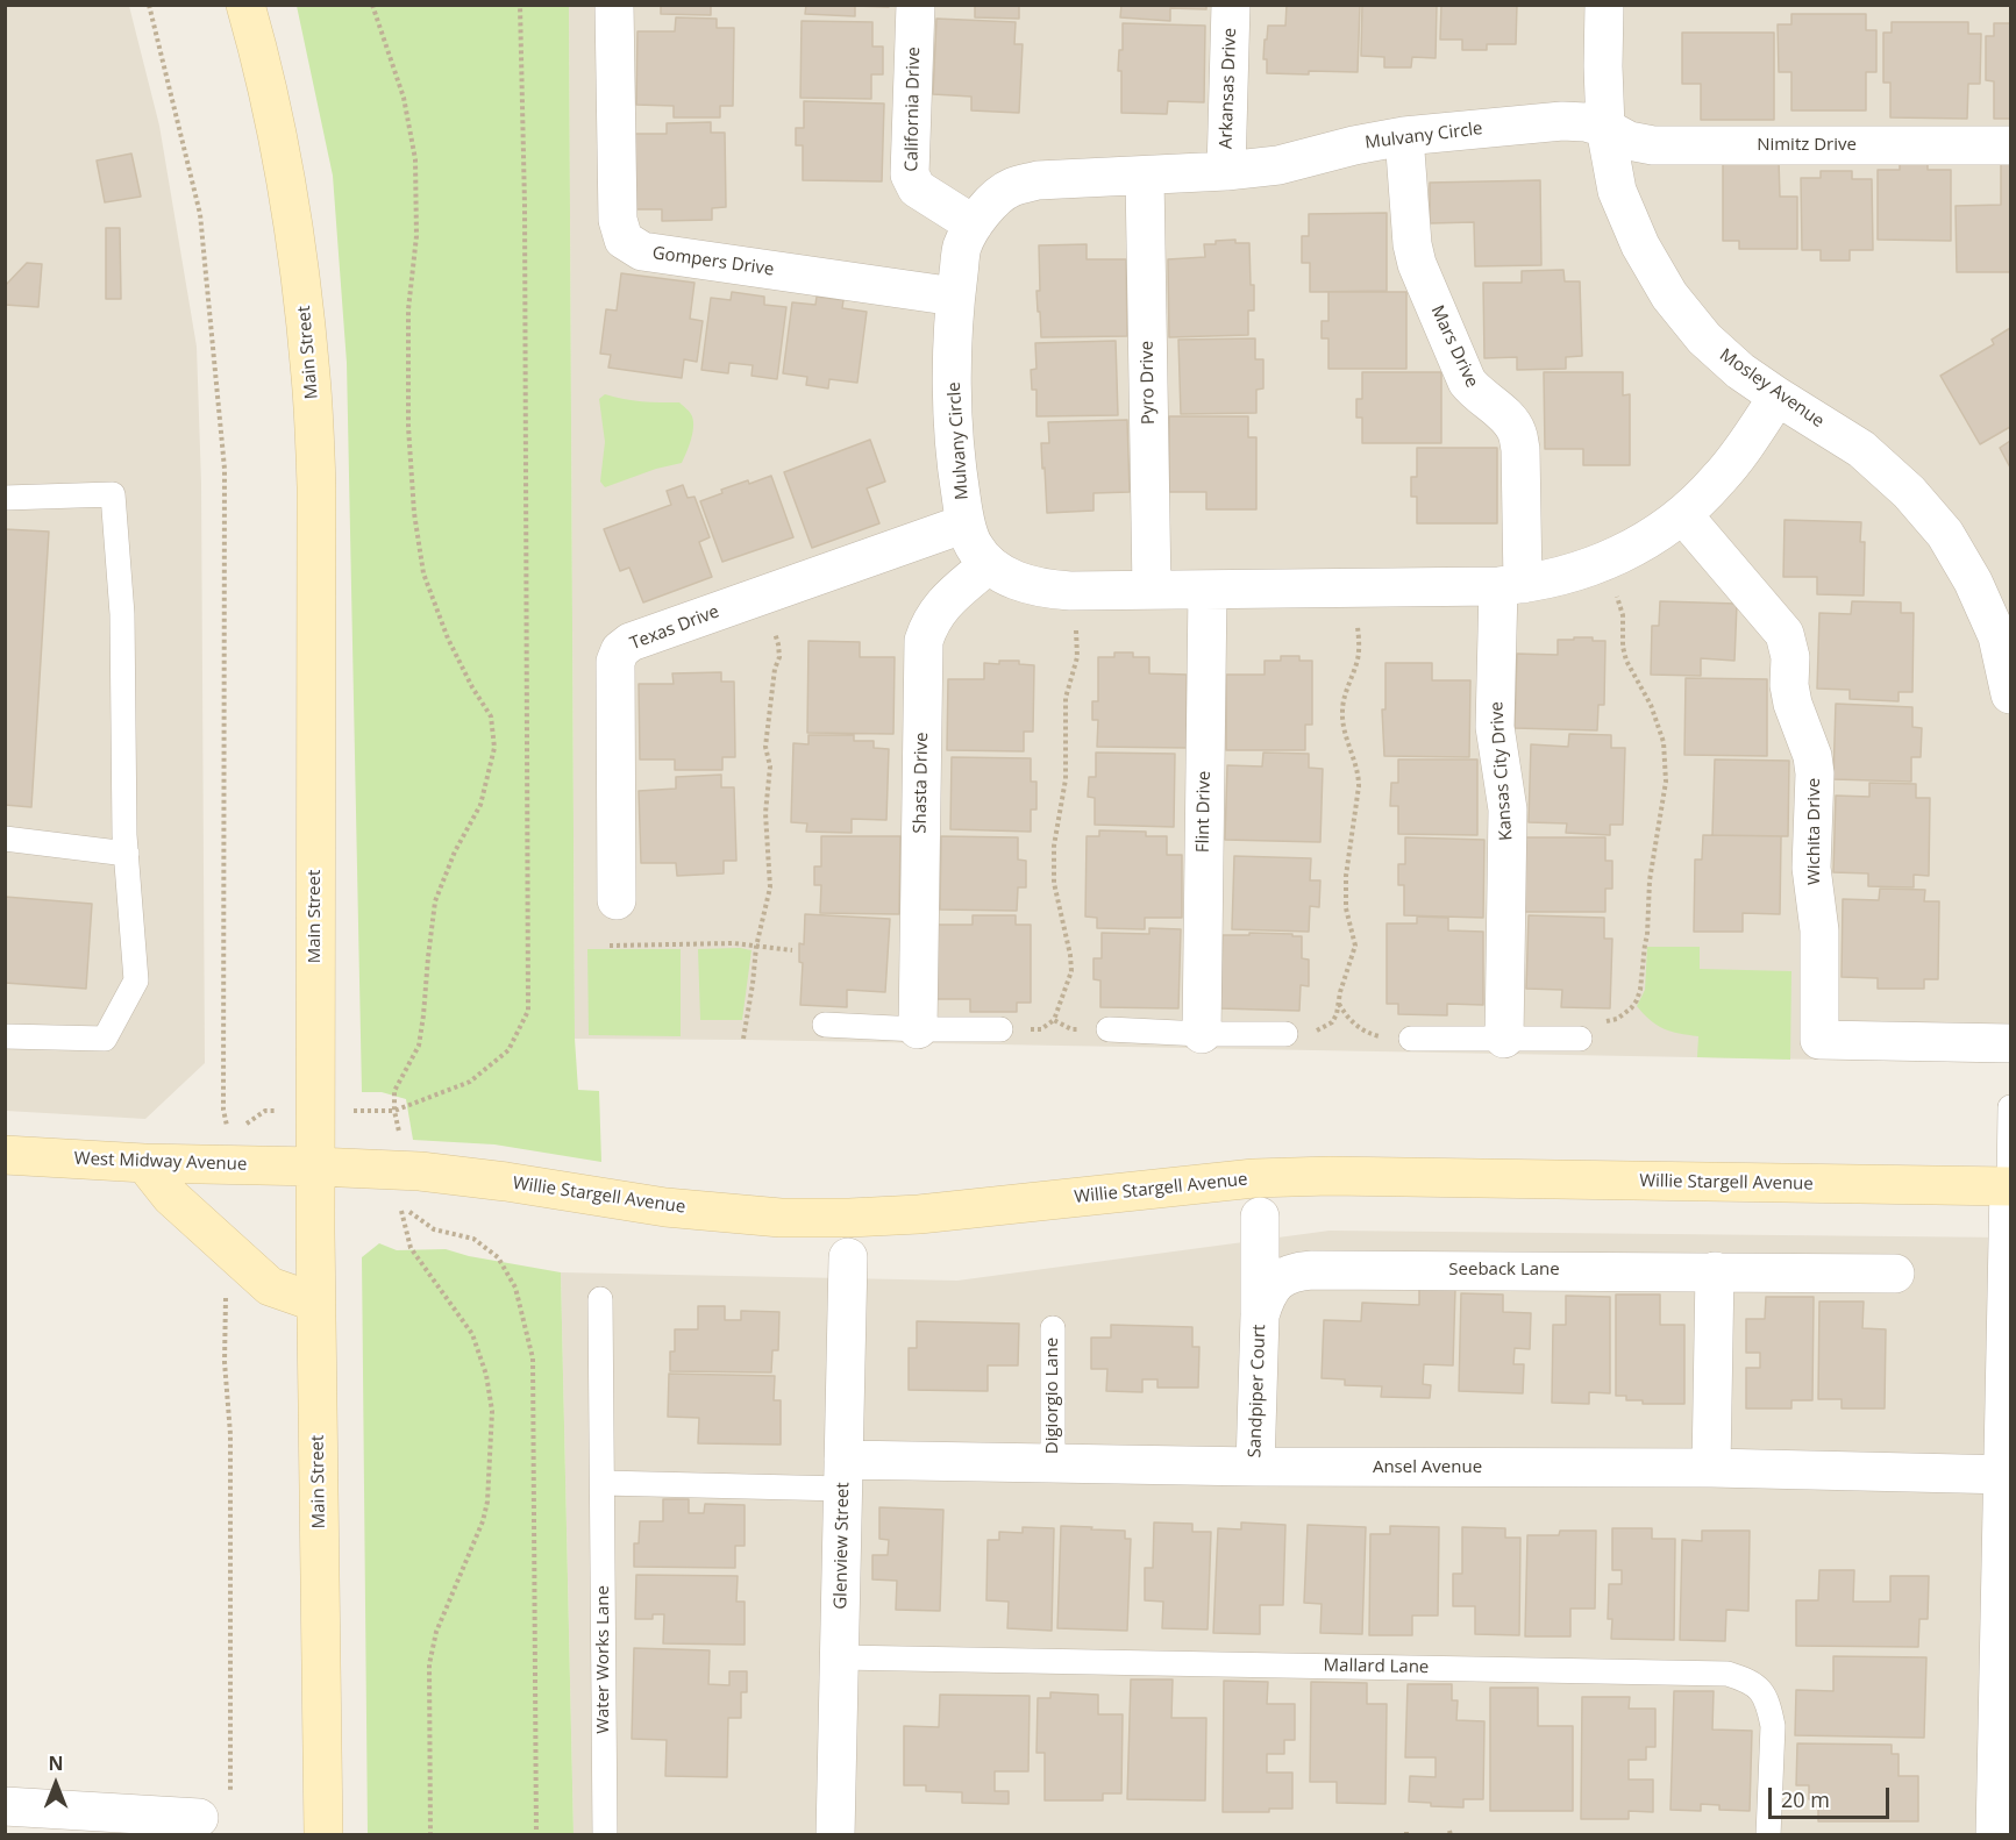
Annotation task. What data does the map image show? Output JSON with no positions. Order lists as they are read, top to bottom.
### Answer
{
  "streets": {
    "street": [
      "Arkansas Drive",
      "California Drive",
      "Mulvany Circle",
      "Nimitz Drive",
      "Gompers Drive",
      "Mars Drive",
      "Main Street",
      "Pyro Drive",
      "Mosley Avenue",
      "Texas Drive",
      "Kansas City Drive",
      "Shasta Drive",
      "Flint Drive",
      "Wichita Drive",
      "West Midway Avenue",
      "Willie Stargell Avenue",
      "Seeback Lane",
      "Sandpiper Court",
      "Ansel Avenue",
      "Glenview Street"
    ],
    "lane": ["Digiorgio Lane", "Water Works Lane", "Mallard Lane"]
  },
  "crossings": [
    ["Arkansas Drive", "Mulvany Circle"],
    ["California Drive", "Mulvany Circle"],
    ["Mulvany Circle", "Nimitz Drive"],
    ["Mulvany Circle", "Gompers Drive"],
    ["Mulvany Circle", "Mars Drive"],
    ["Mulvany Circle", "Pyro Drive"],
    ["Mulvany Circle", "Mosley Avenue"],
    ["Mulvany Circle", "Texas Drive"],
    ["Mulvany Circle", "Kansas City Drive"],
    ["Mulvany Circle", "Shasta Drive"],
    ["Mulvany Circle", "Flint Drive"],
    ["Mulvany Circle", "Wichita Drive"],
    ["Nimitz Drive", "Mosley Avenue"],
    ["Mars Drive", "Kansas City Drive"],
    ["Main Street", "West Midway Avenue"],
    ["Main Street", "Willie Stargell Avenue"],
    ["West Midway Avenue", "Willie Stargell Avenue"],
    ["Seeback Lane", "Sandpiper Court"],
    ["Sandpiper Court", "Ansel Avenue"],
    ["Digiorgio Lane", "Ansel Avenue"],
    ["Ansel Avenue", "Glenview Street"],
    ["Glenview Street", "Mallard Lane"]
  ],
  "scale_bar": "20 m",
  "north": "top"
}
